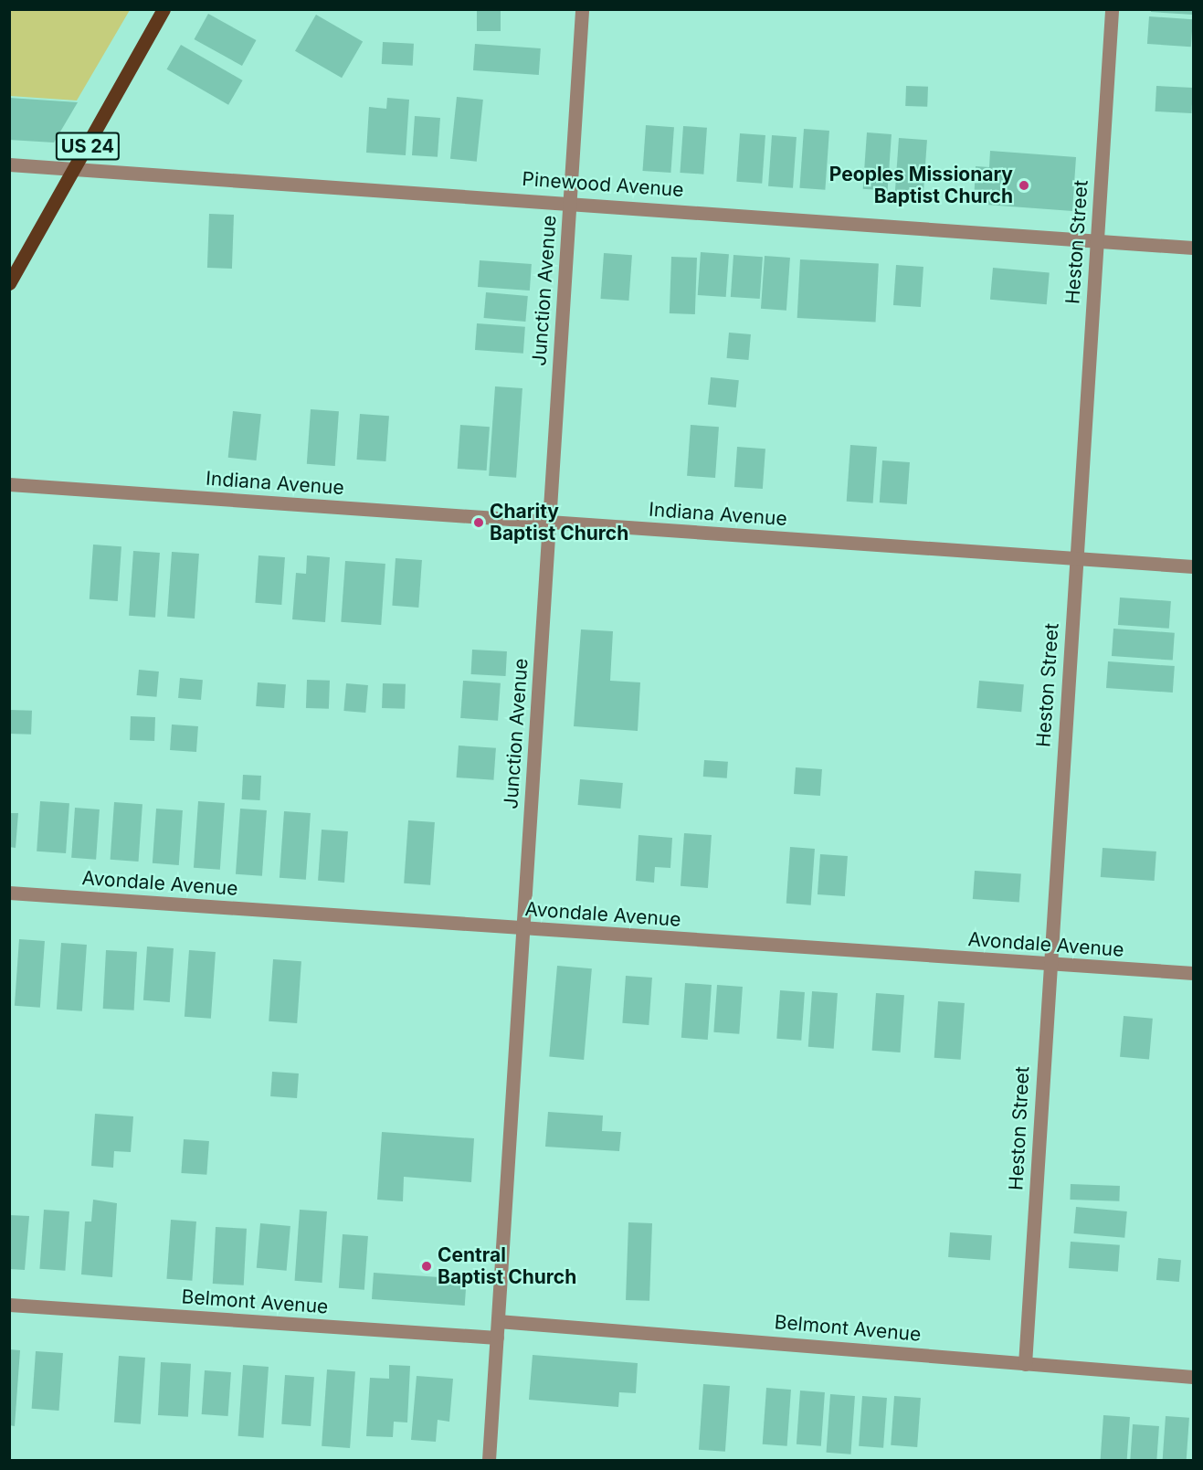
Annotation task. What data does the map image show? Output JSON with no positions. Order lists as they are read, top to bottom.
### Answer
{
  "streets": {
    "main road": ["US 24"],
    "street": [
      "Pinewood Avenue",
      "Heston Street",
      "Junction Avenue",
      "Indiana Avenue",
      "Avondale Avenue",
      "Belmont Avenue"
    ]
  },
  "crossings": [
    ["US 24", "Pinewood Avenue"],
    ["Pinewood Avenue", "Heston Street"],
    ["Pinewood Avenue", "Junction Avenue"],
    ["Heston Street", "Indiana Avenue"],
    ["Heston Street", "Avondale Avenue"],
    ["Heston Street", "Belmont Avenue"],
    ["Junction Avenue", "Indiana Avenue"],
    ["Junction Avenue", "Avondale Avenue"],
    ["Junction Avenue", "Belmont Avenue"]
  ],
  "places": ["Peoples Missionary Baptist Church", "Charity Baptist Church", "Central Baptist Church"]
}
